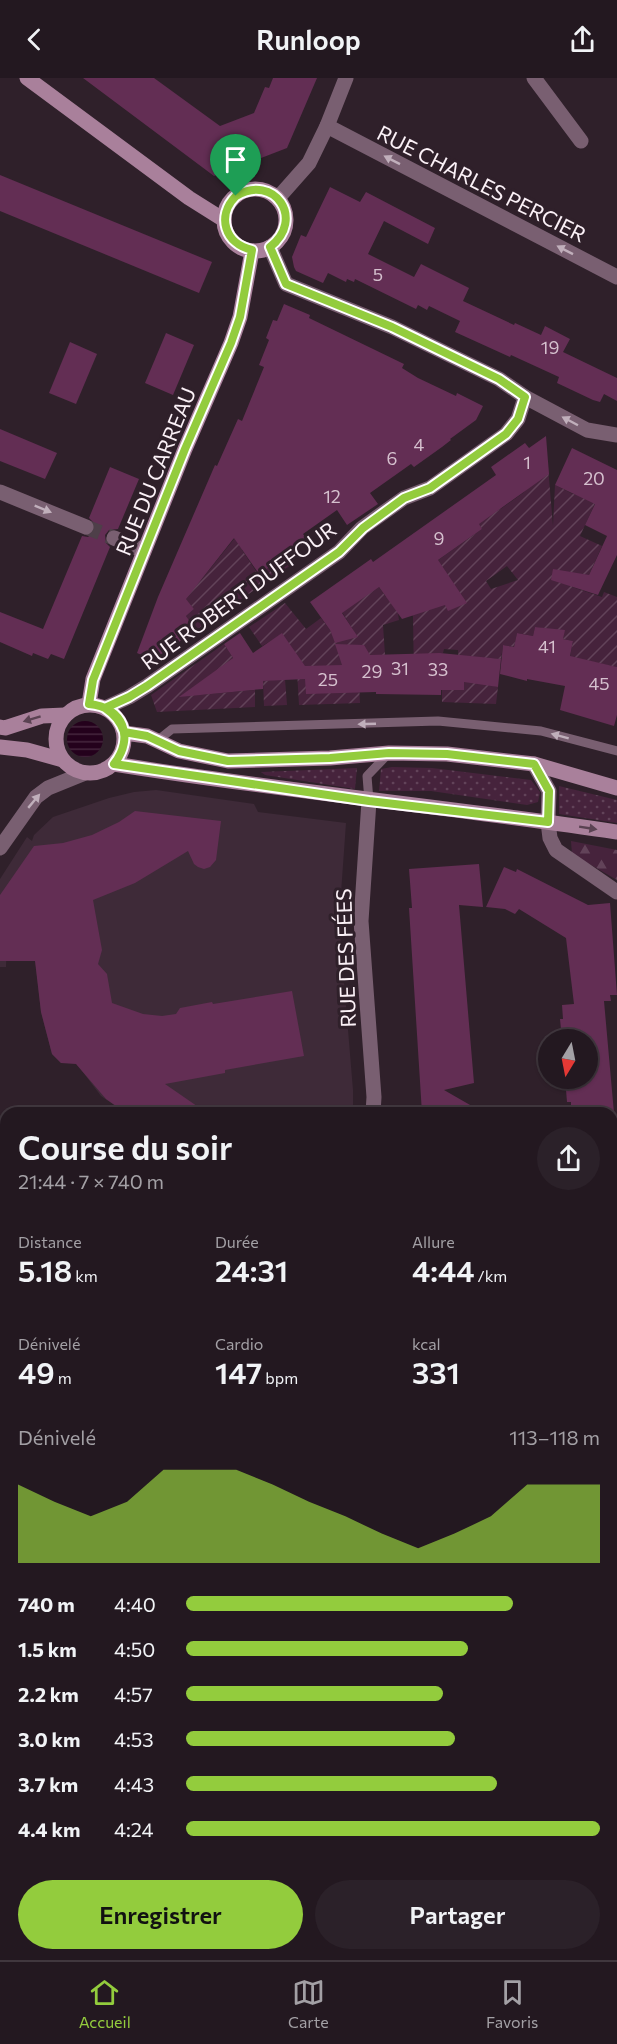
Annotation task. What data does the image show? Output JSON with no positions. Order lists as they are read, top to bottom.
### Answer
{
  "streets": {
    "street": [
      "RUE CHARLES PERCIER",
      "RUE DU CARREAU",
      "RUE ROBERT DUFFOUR",
      "RUE DES FÉES"
    ]
  },
  "crossings": [
    ["RUE DU CARREAU", "RUE ROBERT DUFFOUR"]
  ],
  "one_way": ["RUE CHARLES PERCIER"],
  "house_numbers": [
    "5",
    "19",
    "4",
    "6",
    "1",
    "20",
    "12",
    "9",
    "41",
    "31",
    "33",
    "29",
    "25",
    "45"
  ],
  "north": "bottom",
  "page": {
    "header": "Runloop",
    "heading": ["Course du soir", "21:44 · 7 × 740 m"],
    "stats": [
      ["Distance", "5.18 km"],
      ["Durée", "24:31"],
      ["Allure", "4:44 /km"],
      ["Dénivelé", "49 m"],
      ["Cardio", "147 bpm"],
      ["kcal", "331"]
    ],
    "chart": ["Dénivelé", "113–118 m"],
    "list": [
      {
        "name": "740 m",
        "note": "4:40"
      },
      {
        "name": "1.5 km",
        "note": "4:50"
      },
      {
        "name": "2.2 km",
        "note": "4:57"
      },
      {
        "name": "3.0 km",
        "note": "4:53"
      },
      {
        "name": "3.7 km",
        "note": "4:43"
      },
      {
        "name": "4.4 km",
        "note": "4:24"
      }
    ],
    "buttons": ["Enregistrer", "Partager"],
    "tabs": ["Accueil", "Carte", "Favoris"]
  }
}
